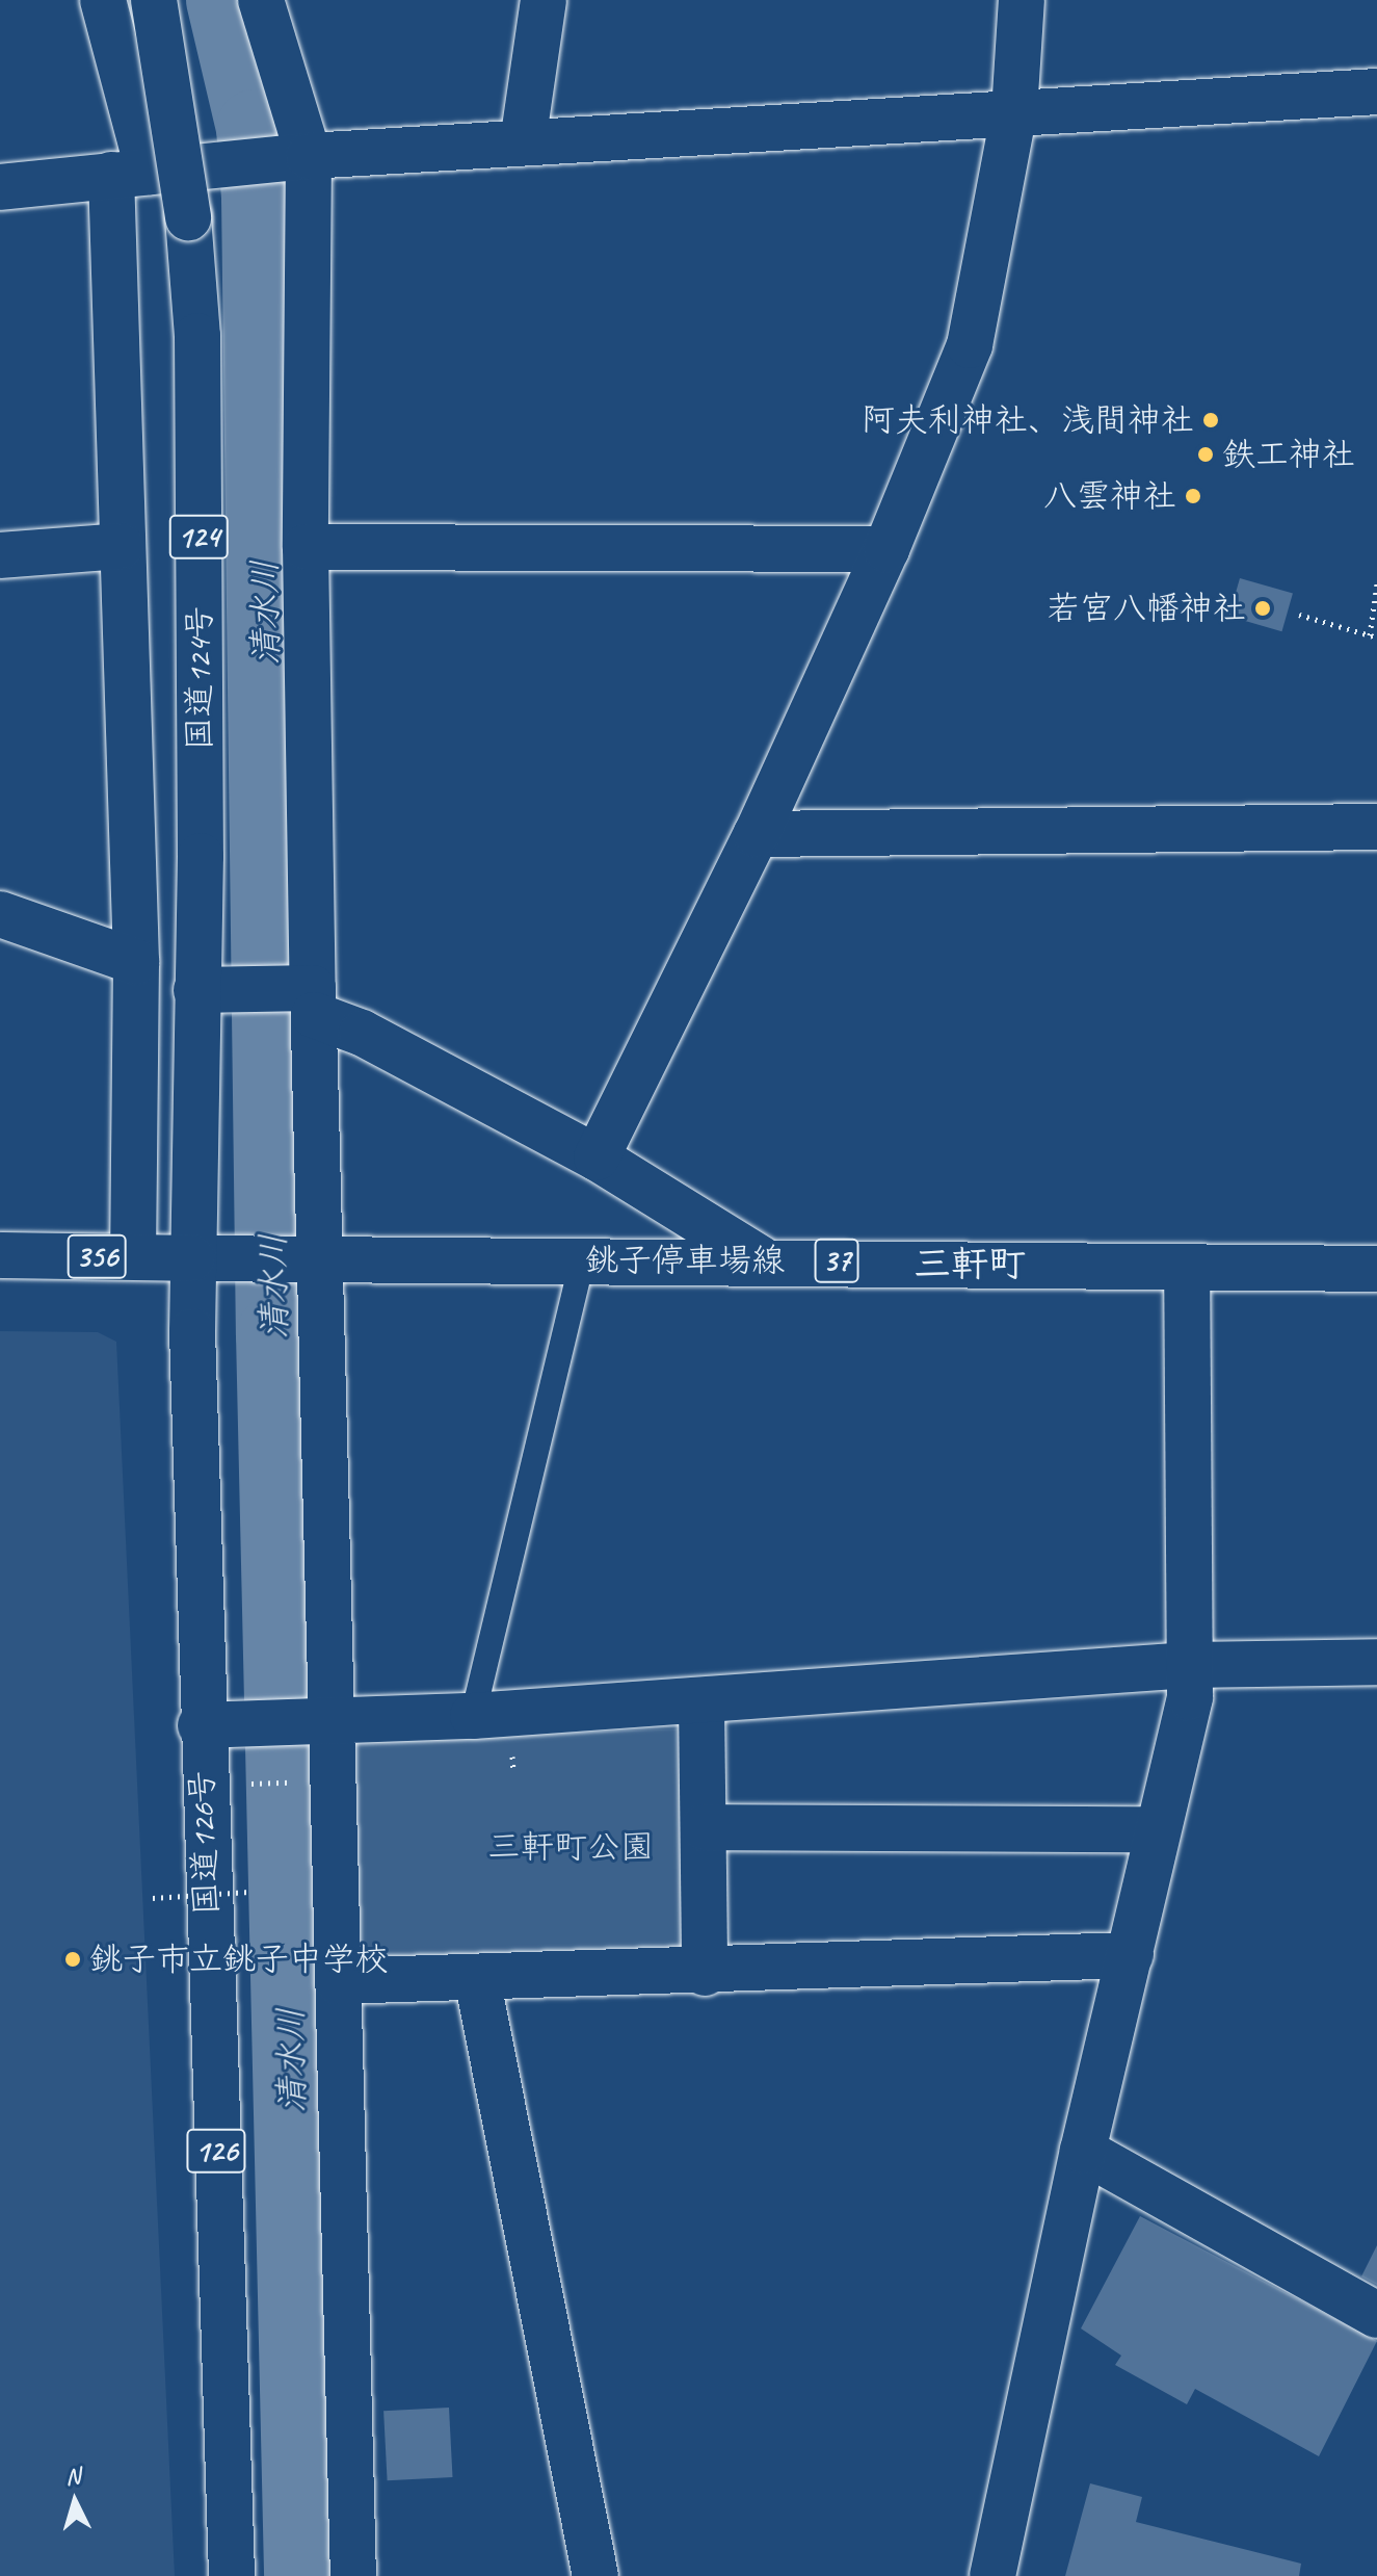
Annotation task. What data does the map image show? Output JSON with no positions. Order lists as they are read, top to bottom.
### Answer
{
  "streets": {
    "main road": [
      "124",
      "国道124号",
      "356",
      "銚子停車場線",
      "37",
      "国道126号",
      "126"
    ]
  },
  "crossings": [
    ["国道124号", "356"],
    ["国道124号", "銚子停車場線"],
    ["国道124号", "国道126号"],
    ["356", "銚子停車場線"],
    ["356", "国道126号"],
    ["銚子停車場線", "国道126号"]
  ],
  "districts": ["三軒町"],
  "water": ["清水川"],
  "parks": ["三軒町公園"],
  "places": [
    "阿夫利神社、浅間神社",
    "鉄工神社",
    "八雲神社",
    "若宮八幡神社",
    "銚子市立銚子中学校"
  ],
  "north": "top"
}
